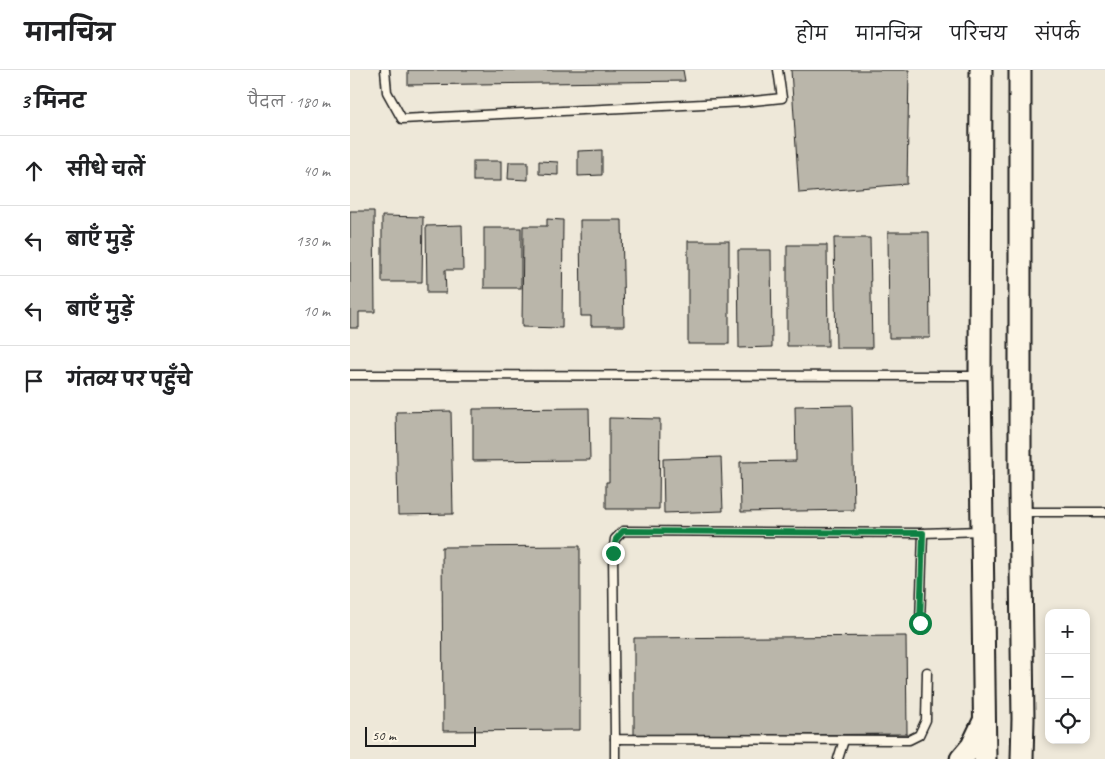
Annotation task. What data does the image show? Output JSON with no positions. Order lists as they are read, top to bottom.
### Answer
{
  "scale_bar": "50 m",
  "page": {
    "header": "मानचित्र",
    "nav": [
      "होम",
      "मानचित्र",
      "परिचय",
      "संपर्क"
    ],
    "heading": ["3 मिनट", "पैदल · 180 m"],
    "list": [
      ["सीधे चलें", "40 m"],
      ["बाएँ मुड़ें", "130 m"],
      ["बाएँ मुड़ें", "10 m"],
      "गंतव्य पर पहुँचे"
    ],
    "map_buttons": ["+", "−"],
    "scale": "50 m"
  }
}
